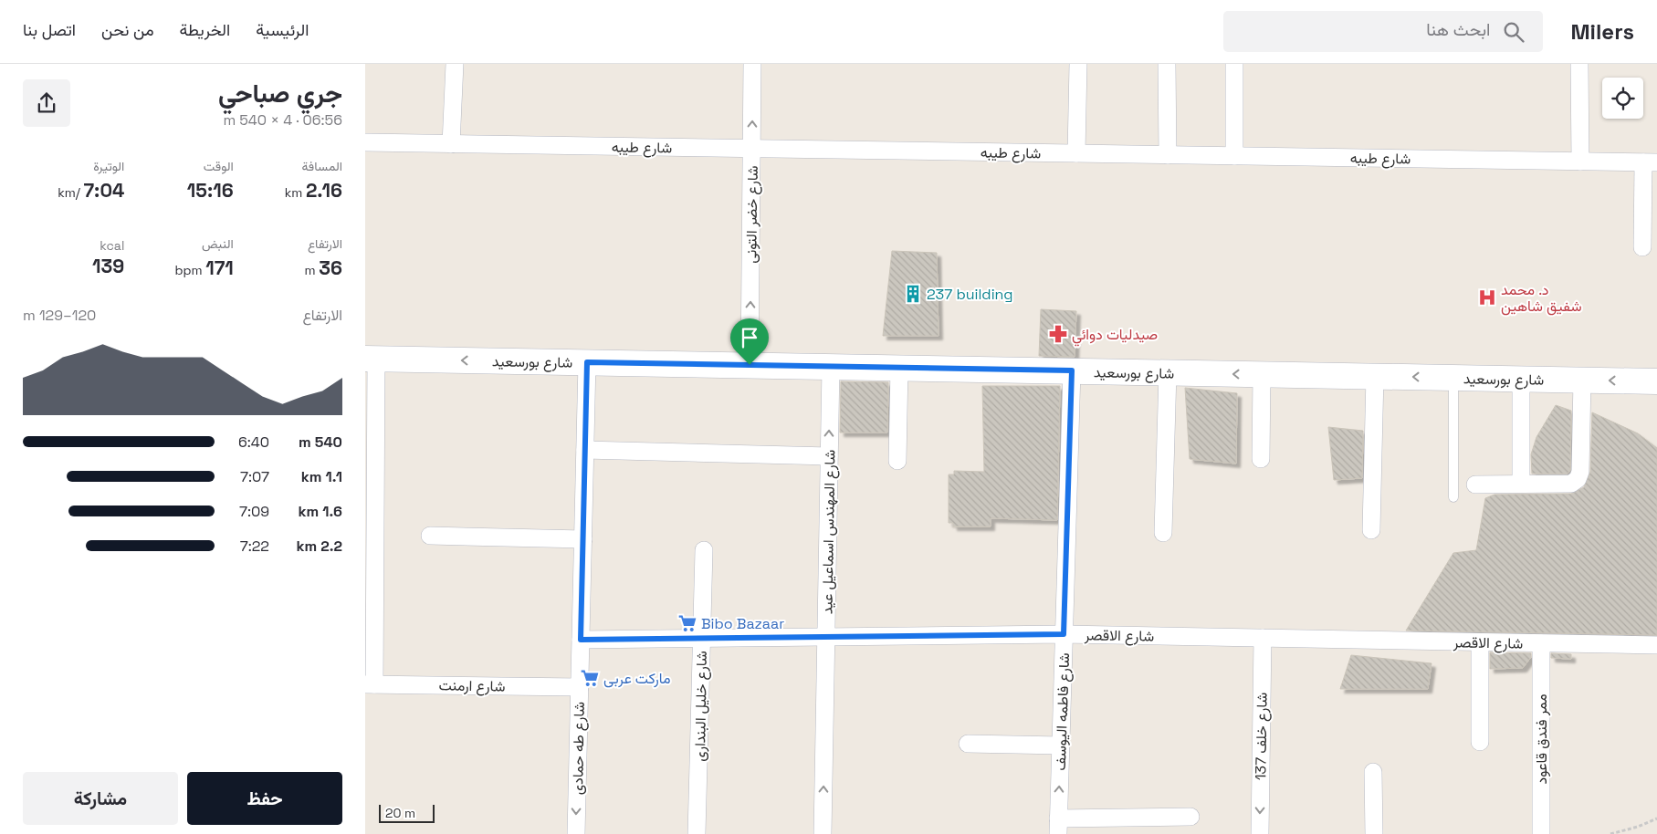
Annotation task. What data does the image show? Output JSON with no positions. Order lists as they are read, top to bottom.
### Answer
{
  "streets": {
    "main road": ["شارع بورسعيد"],
    "street": [
      "شارع طيبه",
      "شارع خضر التونى",
      "شارع المهندس اسماعيل عيد",
      "شارع الاقصر",
      "شارع ارمنت",
      "شارع خليل البندارى",
      "شارع فاطمه اليوسف",
      "شارع خلف 137",
      "ممر فندق قاعود",
      "شارع طه حمادى"
    ]
  },
  "crossings": [
    ["شارع طيبه", "شارع خضر التونى"],
    ["شارع خضر التونى", "شارع بورسعيد"],
    ["شارع بورسعيد", "شارع المهندس اسماعيل عيد"],
    ["شارع بورسعيد", "شارع فاطمه اليوسف"],
    ["شارع بورسعيد", "شارع طه حمادى"],
    ["شارع المهندس اسماعيل عيد", "شارع الاقصر"],
    ["شارع الاقصر", "شارع خليل البندارى"],
    ["شارع الاقصر", "شارع فاطمه اليوسف"],
    ["شارع الاقصر", "شارع خلف 137"],
    ["شارع الاقصر", "ممر فندق قاعود"],
    ["شارع الاقصر", "شارع طه حمادى"],
    ["شارع ارمنت", "شارع طه حمادى"]
  ],
  "one_way": ["شارع خضر التونى", "شارع بورسعيد"],
  "places": {
    "building": ["237 building"],
    "hospital": ["د. محمد شفيق شاهين"],
    "pharmacy": ["صيدليات دوائي"],
    "supermarket": ["Bibo Bazaar", "ماركت عربى"]
  },
  "scale_bar": "20 m",
  "page": {
    "header": "Milers",
    "search": "ابحث هنا",
    "nav": [
      "الرئيسية",
      "الخريطة",
      "من نحن",
      "اتصل بنا"
    ],
    "heading": ["جري صباحي", "06:56 · 4 × 540 m"],
    "stats": [
      ["المسافة", "2.16 km"],
      ["الوقت", "15:16"],
      ["الوتيرة", "7:04 /km"],
      ["الارتفاع", "36 m"],
      ["النبض", "171 bpm"],
      ["kcal", "139"]
    ],
    "chart": ["الارتفاع", "120–129 m"],
    "list": [
      {
        "name": "540 m",
        "note": "6:40"
      },
      {
        "name": "1.1 km",
        "note": "7:07"
      },
      {
        "name": "1.6 km",
        "note": "7:09"
      },
      {
        "name": "2.2 km",
        "note": "7:22"
      }
    ],
    "buttons": ["حفظ", "مشاركة"],
    "scale": "20 m"
  }
}
